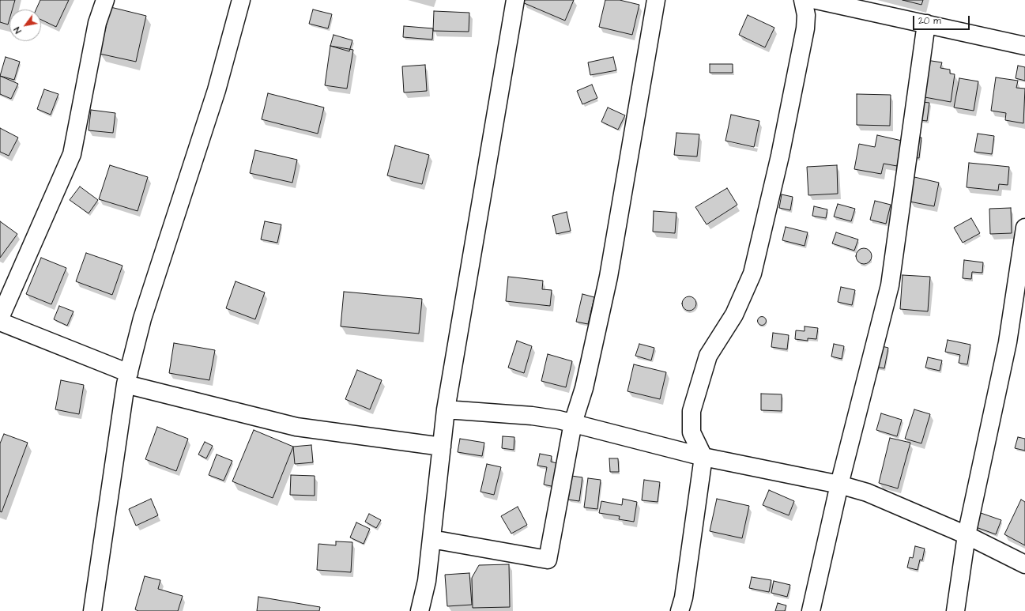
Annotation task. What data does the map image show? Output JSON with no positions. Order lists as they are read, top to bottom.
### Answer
{
  "scale_bar": "20 m",
  "north": "bottom left"
}
